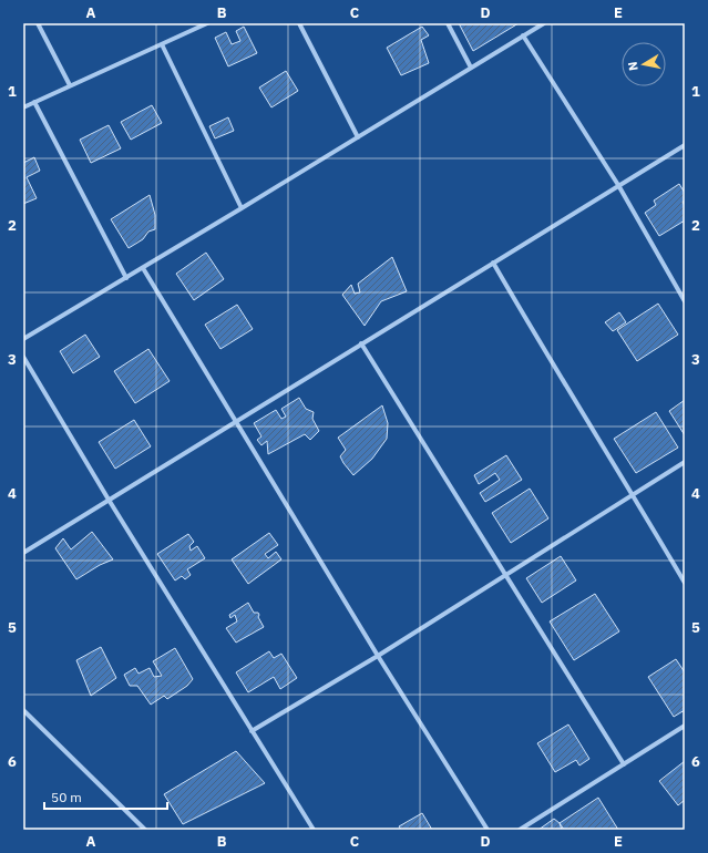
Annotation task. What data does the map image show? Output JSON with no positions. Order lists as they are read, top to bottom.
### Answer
{
  "scale_bar": "50 m",
  "north": "left",
  "grid": {
    "columns": [
      "A",
      "B",
      "C",
      "D",
      "E"
    ],
    "rows": [
      "1",
      "2",
      "3",
      "4",
      "5",
      "6"
    ]
  }
}
